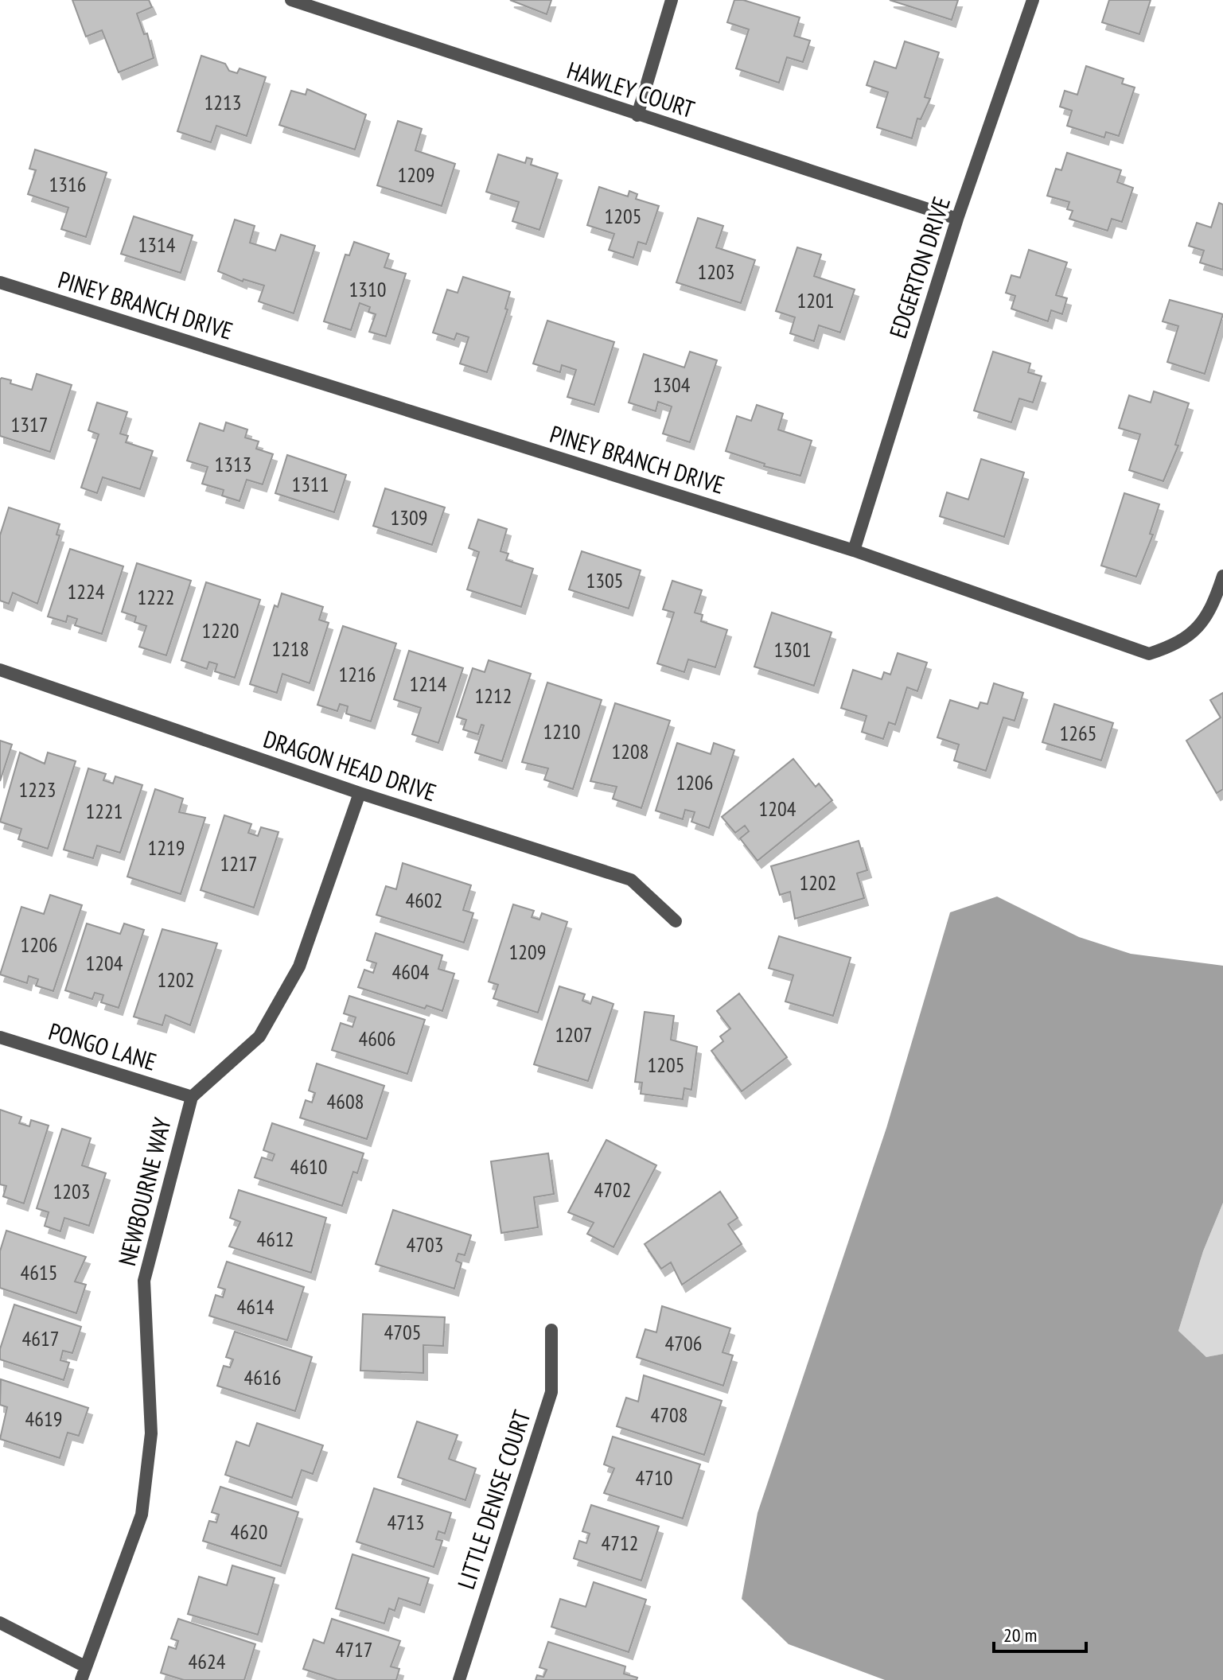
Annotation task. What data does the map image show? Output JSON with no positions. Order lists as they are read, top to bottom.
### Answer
{
  "streets": {
    "street": [
      "HAWLEY COURT",
      "EDGERTON DRIVE",
      "PINEY BRANCH DRIVE",
      "DRAGON HEAD DRIVE",
      "PONGO LANE",
      "NEWBOURNE WAY",
      "LITTLE DENISE COURT"
    ]
  },
  "crossings": [
    ["HAWLEY COURT", "EDGERTON DRIVE"],
    ["EDGERTON DRIVE", "PINEY BRANCH DRIVE"],
    ["DRAGON HEAD DRIVE", "NEWBOURNE WAY"],
    ["PONGO LANE", "NEWBOURNE WAY"]
  ],
  "house_numbers": [
    "1213",
    "1209",
    "1316",
    "1205",
    "1314",
    "1203",
    "1310",
    "1201",
    "1304",
    "1317",
    "1313",
    "1311",
    "1309",
    "1305",
    "1224",
    "1222",
    "1220",
    "1218",
    "1301",
    "1216",
    "1214",
    "1212",
    "1210",
    "1265",
    "1208",
    "1206",
    "1223",
    "1204",
    "1221",
    "1219",
    "1217",
    "1202",
    "4602",
    "1206",
    "1209",
    "1204",
    "4604",
    "1202",
    "1207",
    "4606",
    "1205",
    "4608",
    "4610",
    "4702",
    "1203",
    "4612",
    "4703",
    "4615",
    "4614",
    "4705",
    "4617",
    "4706",
    "4616",
    "4708",
    "4619",
    "4710",
    "4713",
    "4620",
    "4712",
    "4717",
    "4624"
  ],
  "scale_bar": "20 m"
}
